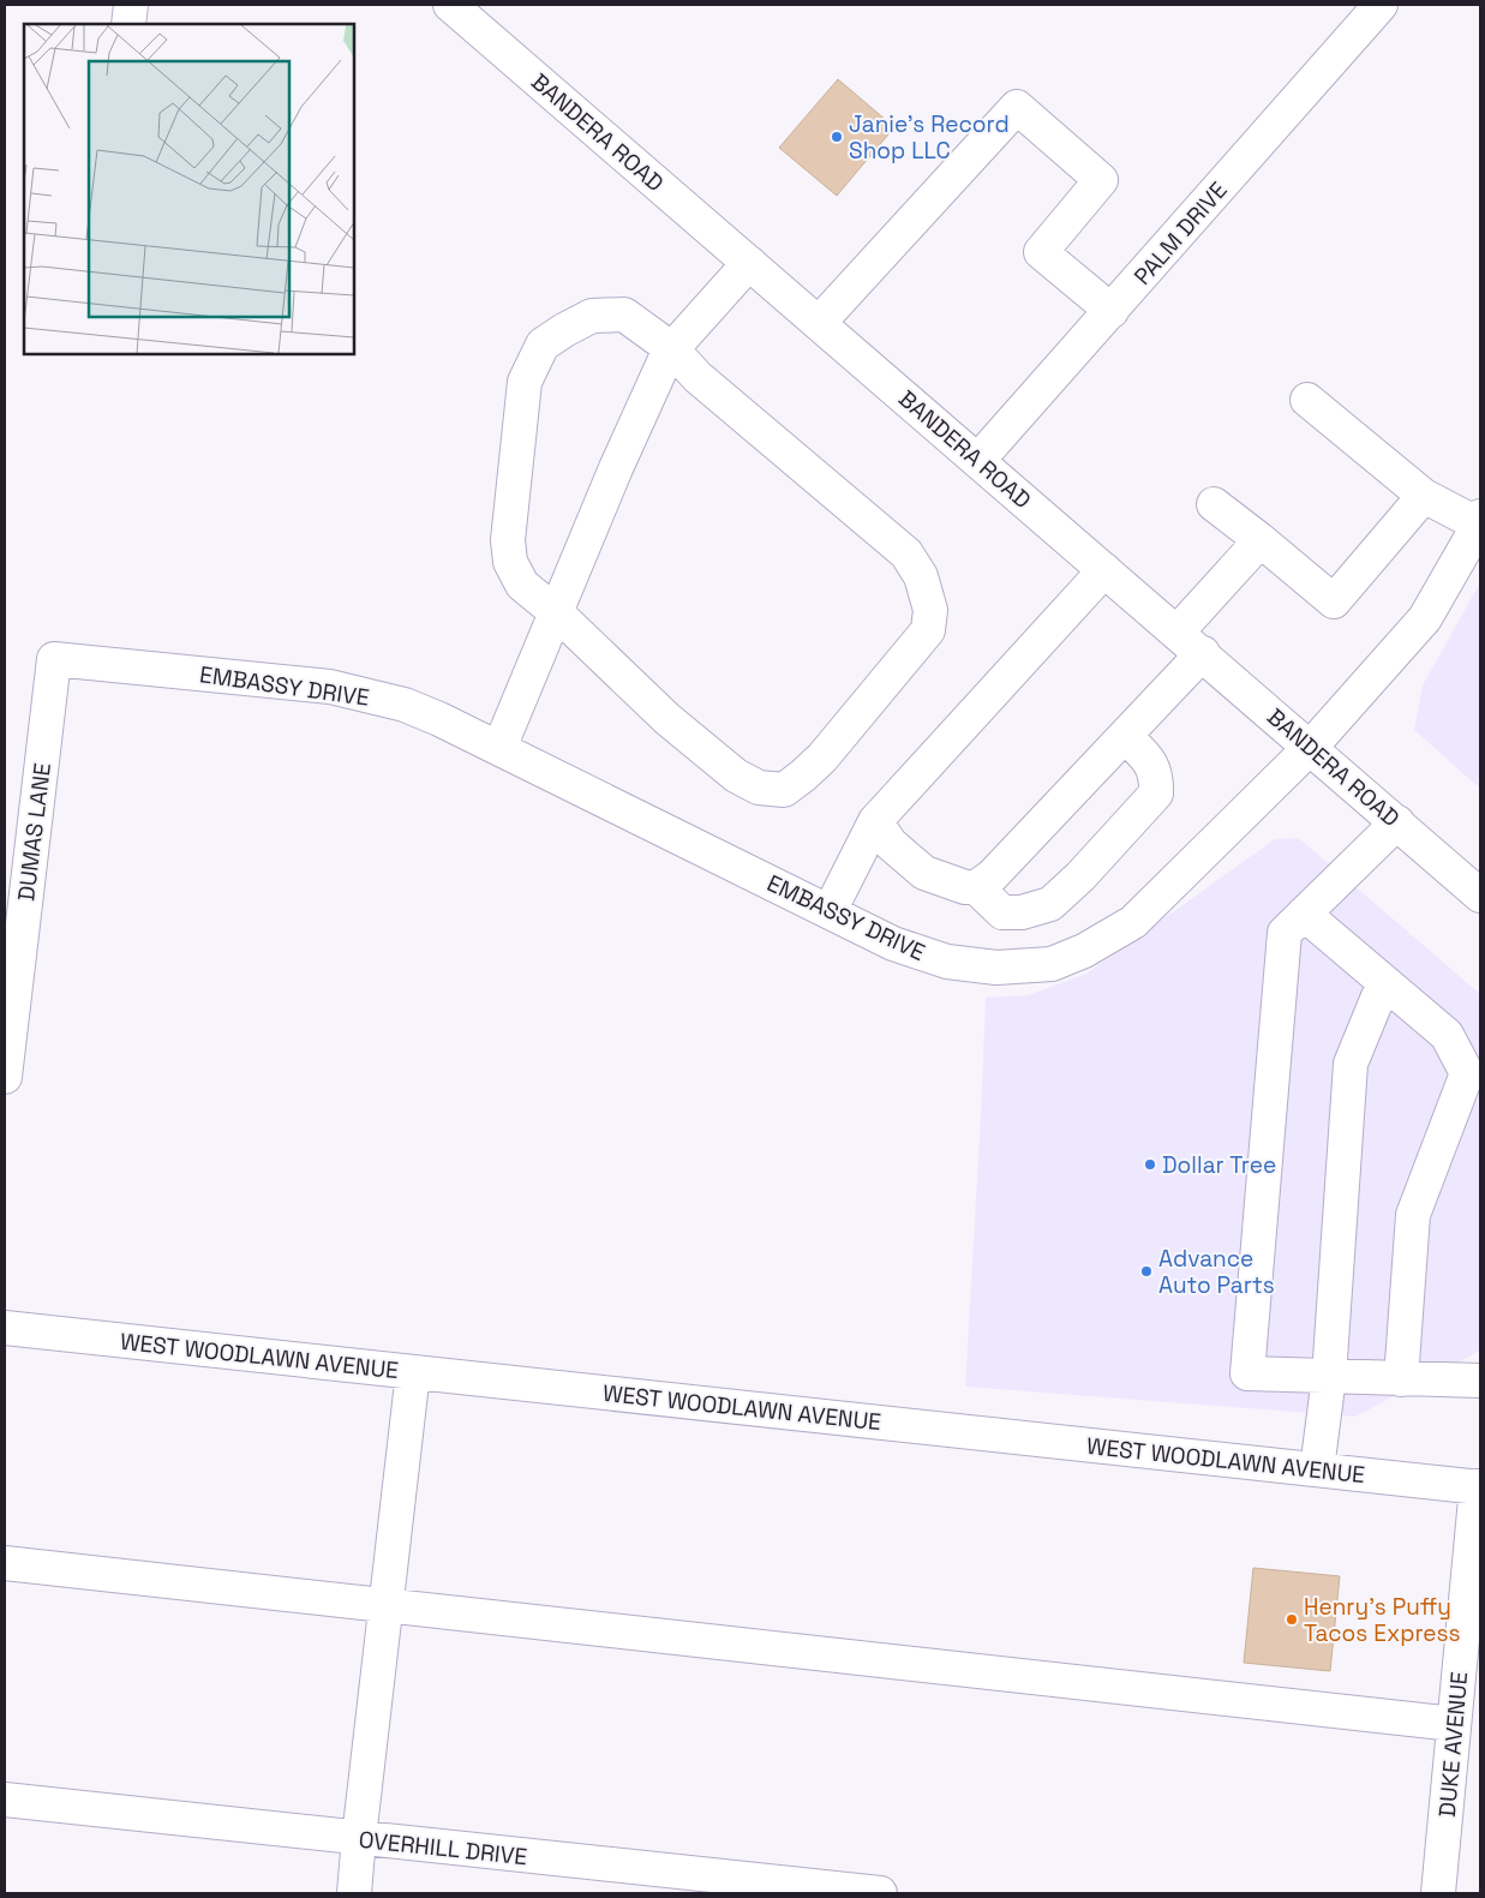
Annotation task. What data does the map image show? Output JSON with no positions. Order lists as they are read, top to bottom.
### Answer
{
  "streets": {
    "street": [
      "BANDERA ROAD",
      "PALM DRIVE",
      "EMBASSY DRIVE",
      "DUMAS LANE",
      "WEST WOODLAWN AVENUE",
      "DUKE AVENUE",
      "OVERHILL DRIVE"
    ]
  },
  "crossings": [
    ["BANDERA ROAD", "PALM DRIVE"],
    ["BANDERA ROAD", "EMBASSY DRIVE"],
    ["EMBASSY DRIVE", "DUMAS LANE"],
    ["WEST WOODLAWN AVENUE", "DUKE AVENUE"]
  ],
  "places": [
    "Janie's Record Shop LLC",
    "Dollar Tree",
    "Advance Auto Parts",
    "Henry’s Puffy Tacos Express"
  ]
}
